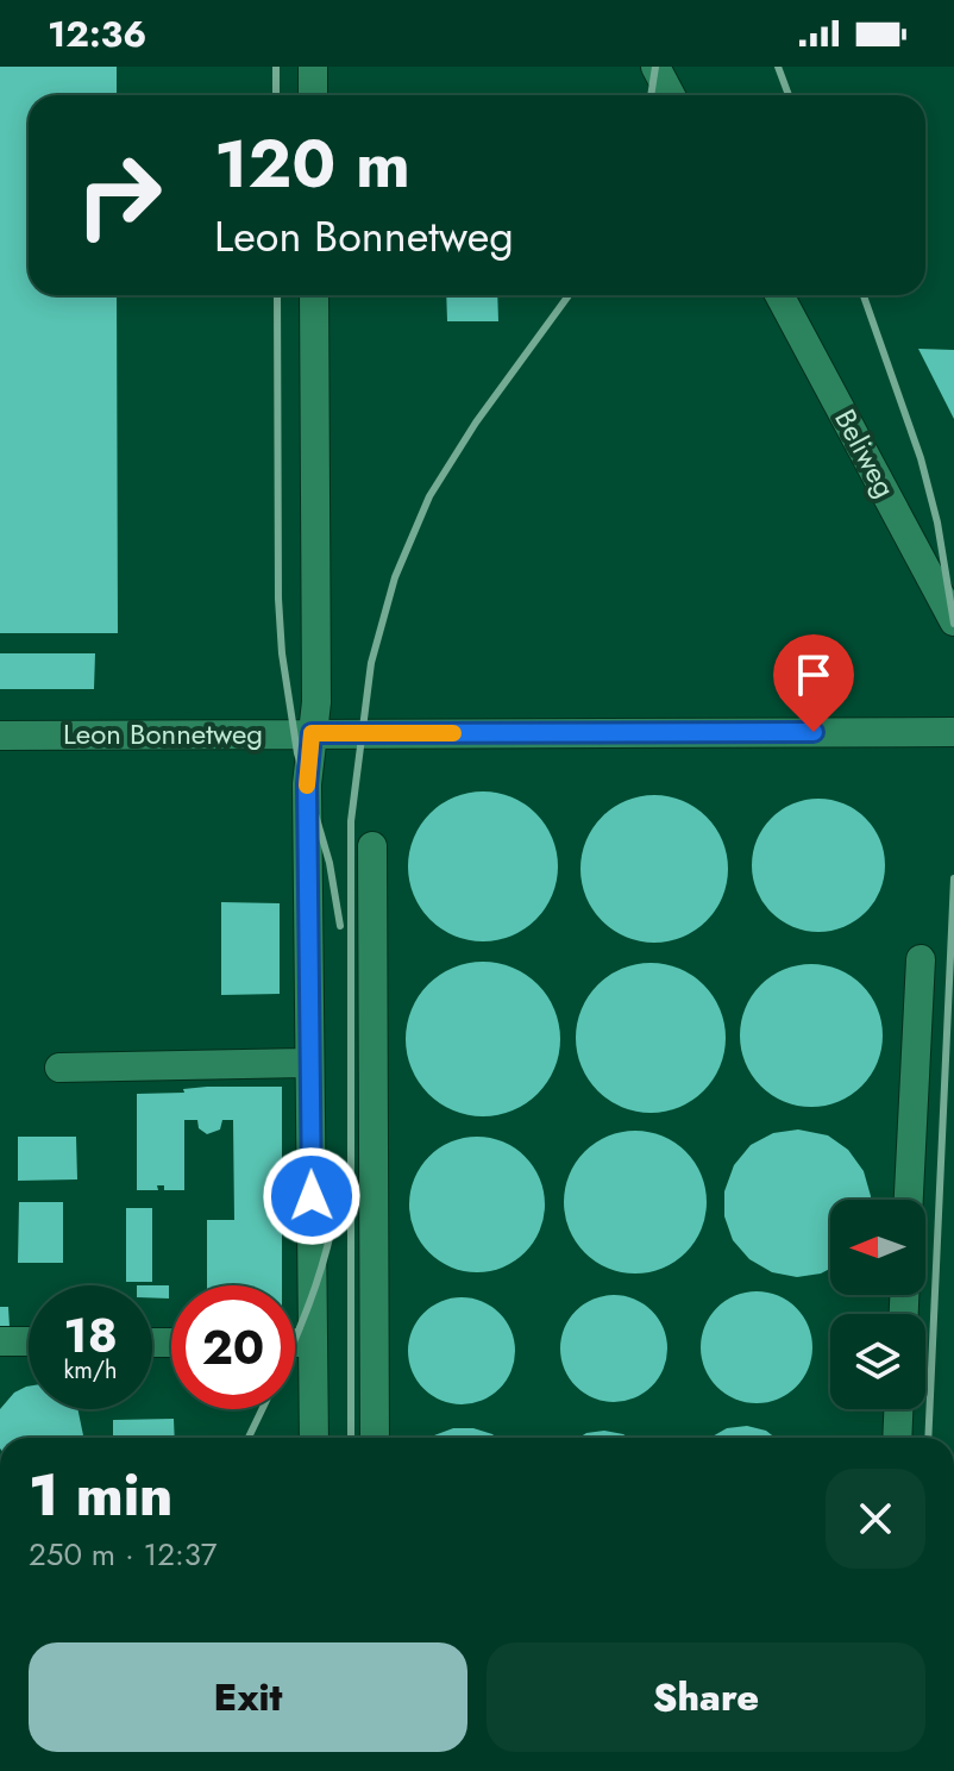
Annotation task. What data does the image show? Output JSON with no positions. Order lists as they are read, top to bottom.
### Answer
{
  "streets": {
    "street": ["Beliweg", "Leon Bonnetweg"]
  },
  "north": "left",
  "page": {
    "status": "12:36",
    "turn": ["120 m", "Leon Bonnetweg"],
    "speed": "18 km/h",
    "limit": "20",
    "heading": ["1 min", "250 m · 12:37"],
    "buttons": ["Exit", "Share"]
  }
}
